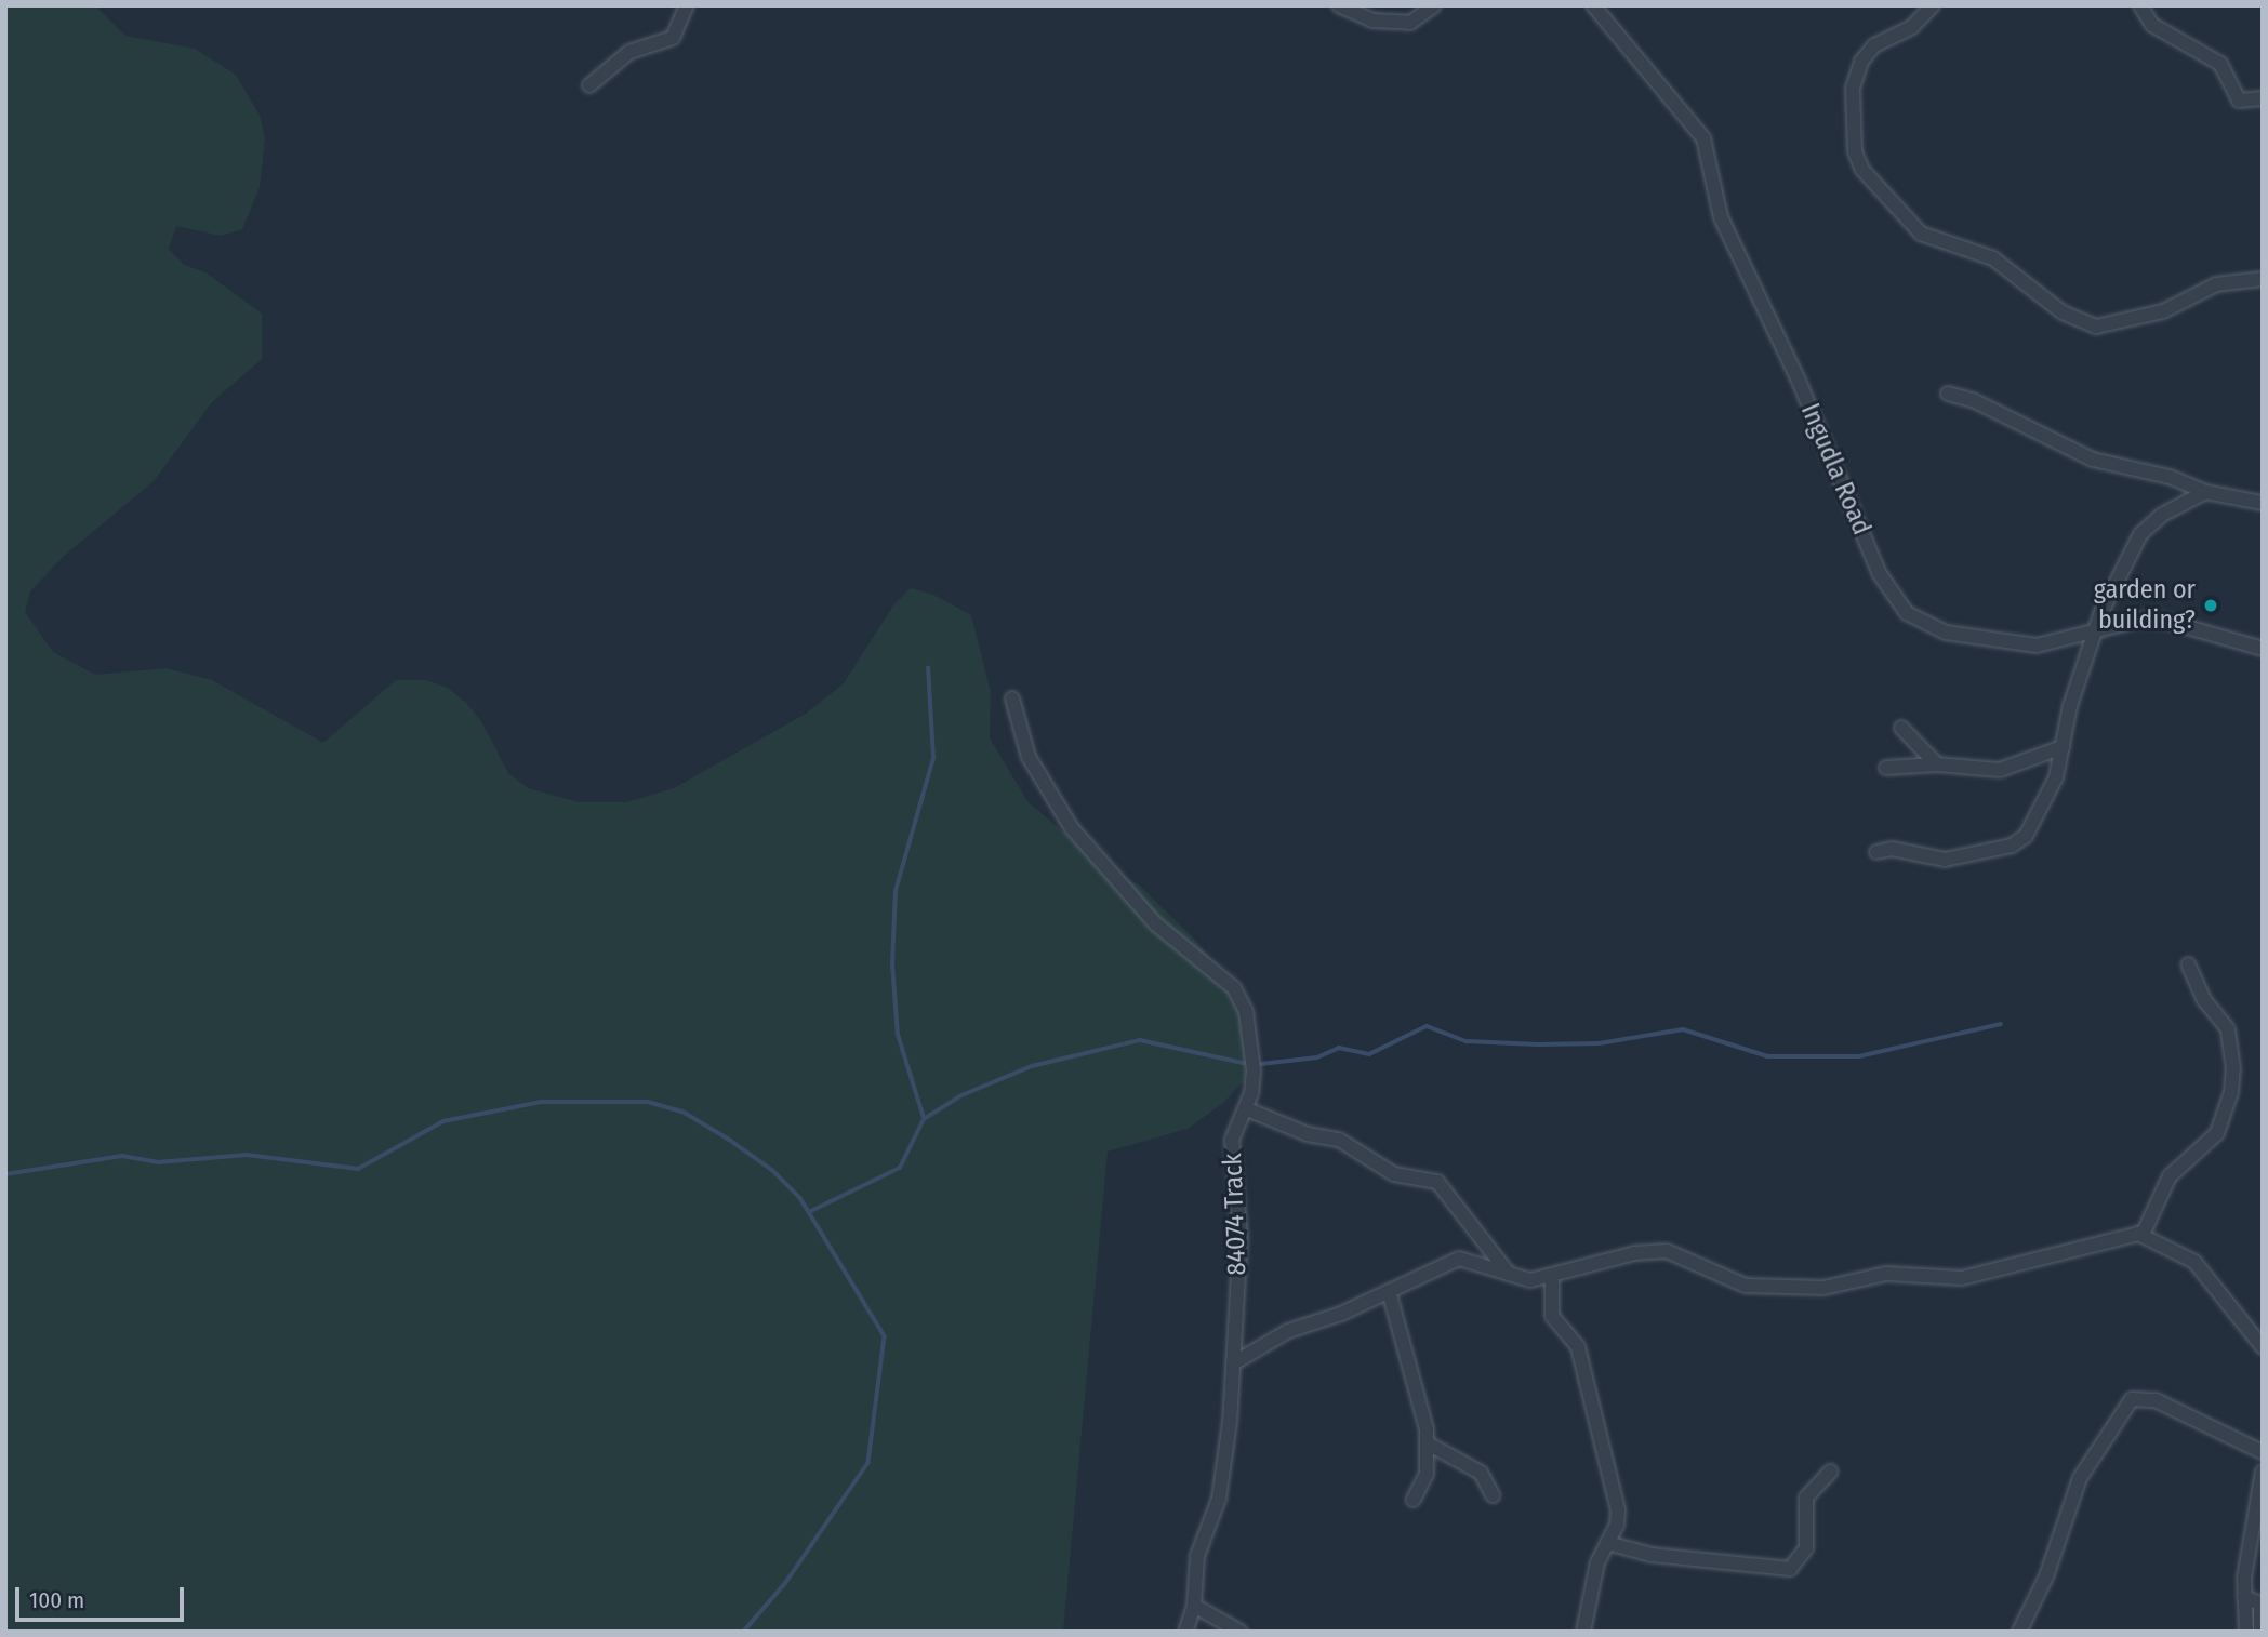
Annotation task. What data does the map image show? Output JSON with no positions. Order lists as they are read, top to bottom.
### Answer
{
  "streets": {
    "street": ["Ingudla Road", "84074 Track"]
  },
  "places": ["garden or building?"],
  "scale_bar": "100 m"
}
